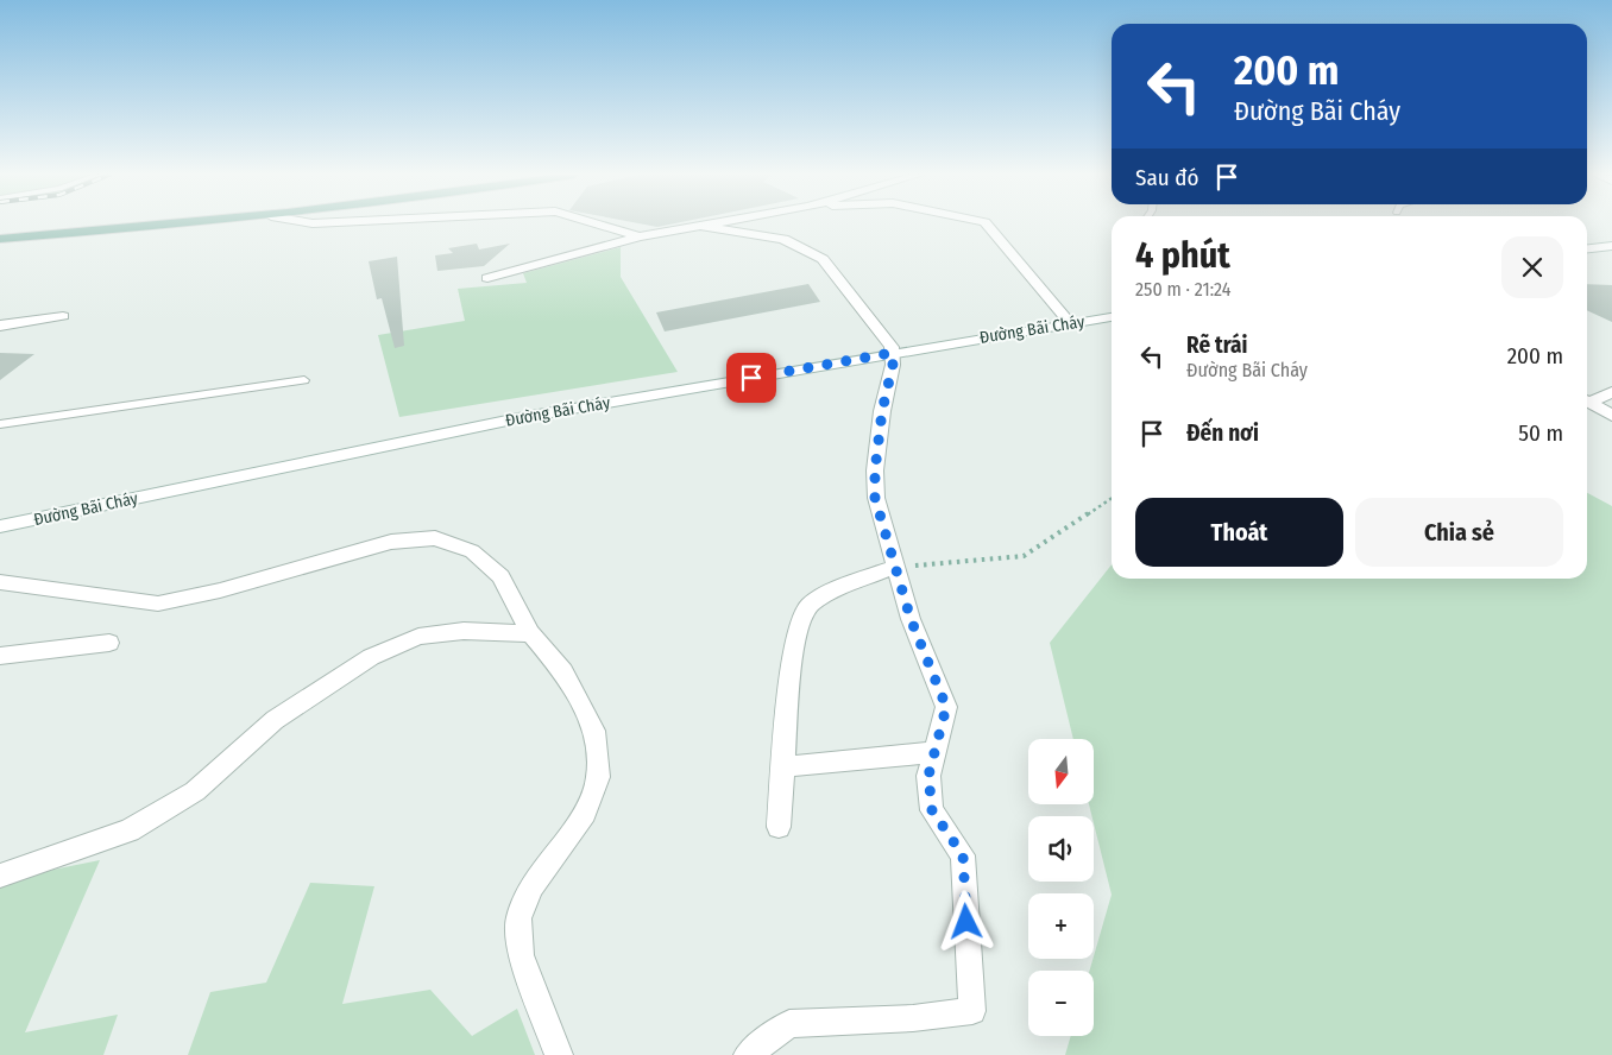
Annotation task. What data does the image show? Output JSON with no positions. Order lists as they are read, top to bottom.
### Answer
{
  "streets": {
    "street": ["Đường Bãi Cháy"]
  },
  "north": "bottom",
  "page": {
    "turn": ["200 m", "Đường Bãi Cháy"],
    "then": "Sau đó",
    "heading": ["4 phút", "250 m · 21:24"],
    "list": [
      {
        "name": "Rẽ trái",
        "note": "Đường Bãi Cháy",
        "value": "200 m"
      },
      {
        "name": "Đến nơi",
        "value": "50 m"
      }
    ],
    "buttons": ["Thoát", "Chia sẻ"],
    "map_buttons": ["+", "−"]
  }
}
